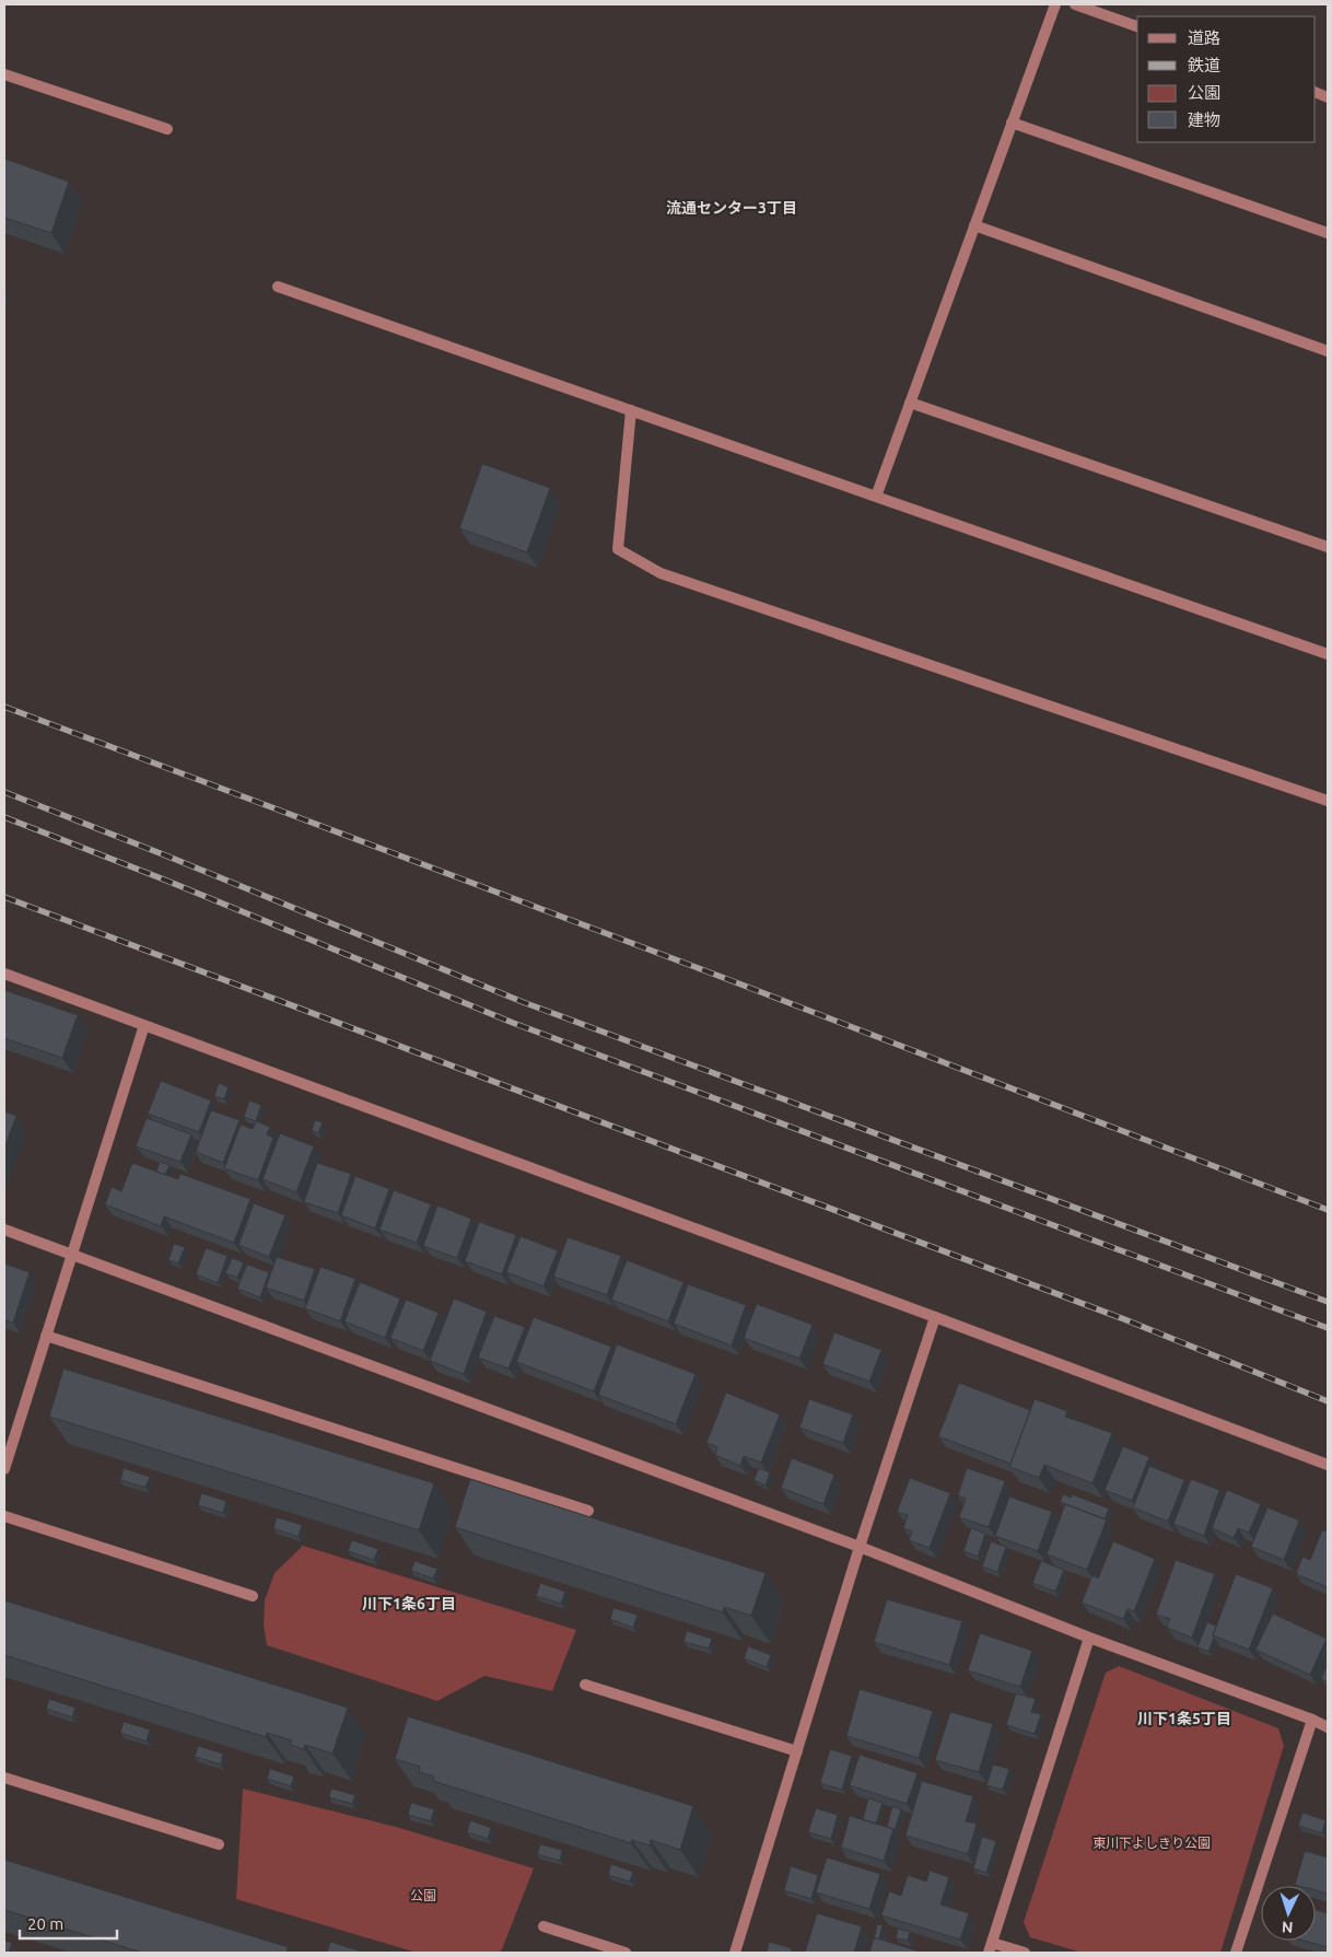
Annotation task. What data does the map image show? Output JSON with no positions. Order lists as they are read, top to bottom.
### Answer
{
  "districts": ["流通センター3丁目", "川下1条6丁目", "川下1条5丁目"],
  "parks": ["東川下よしきり公園", "公園"],
  "legend": [
    "道路",
    "鉄道",
    "公園",
    "建物"
  ],
  "scale_bar": "20 m",
  "north": "bottom"
}
